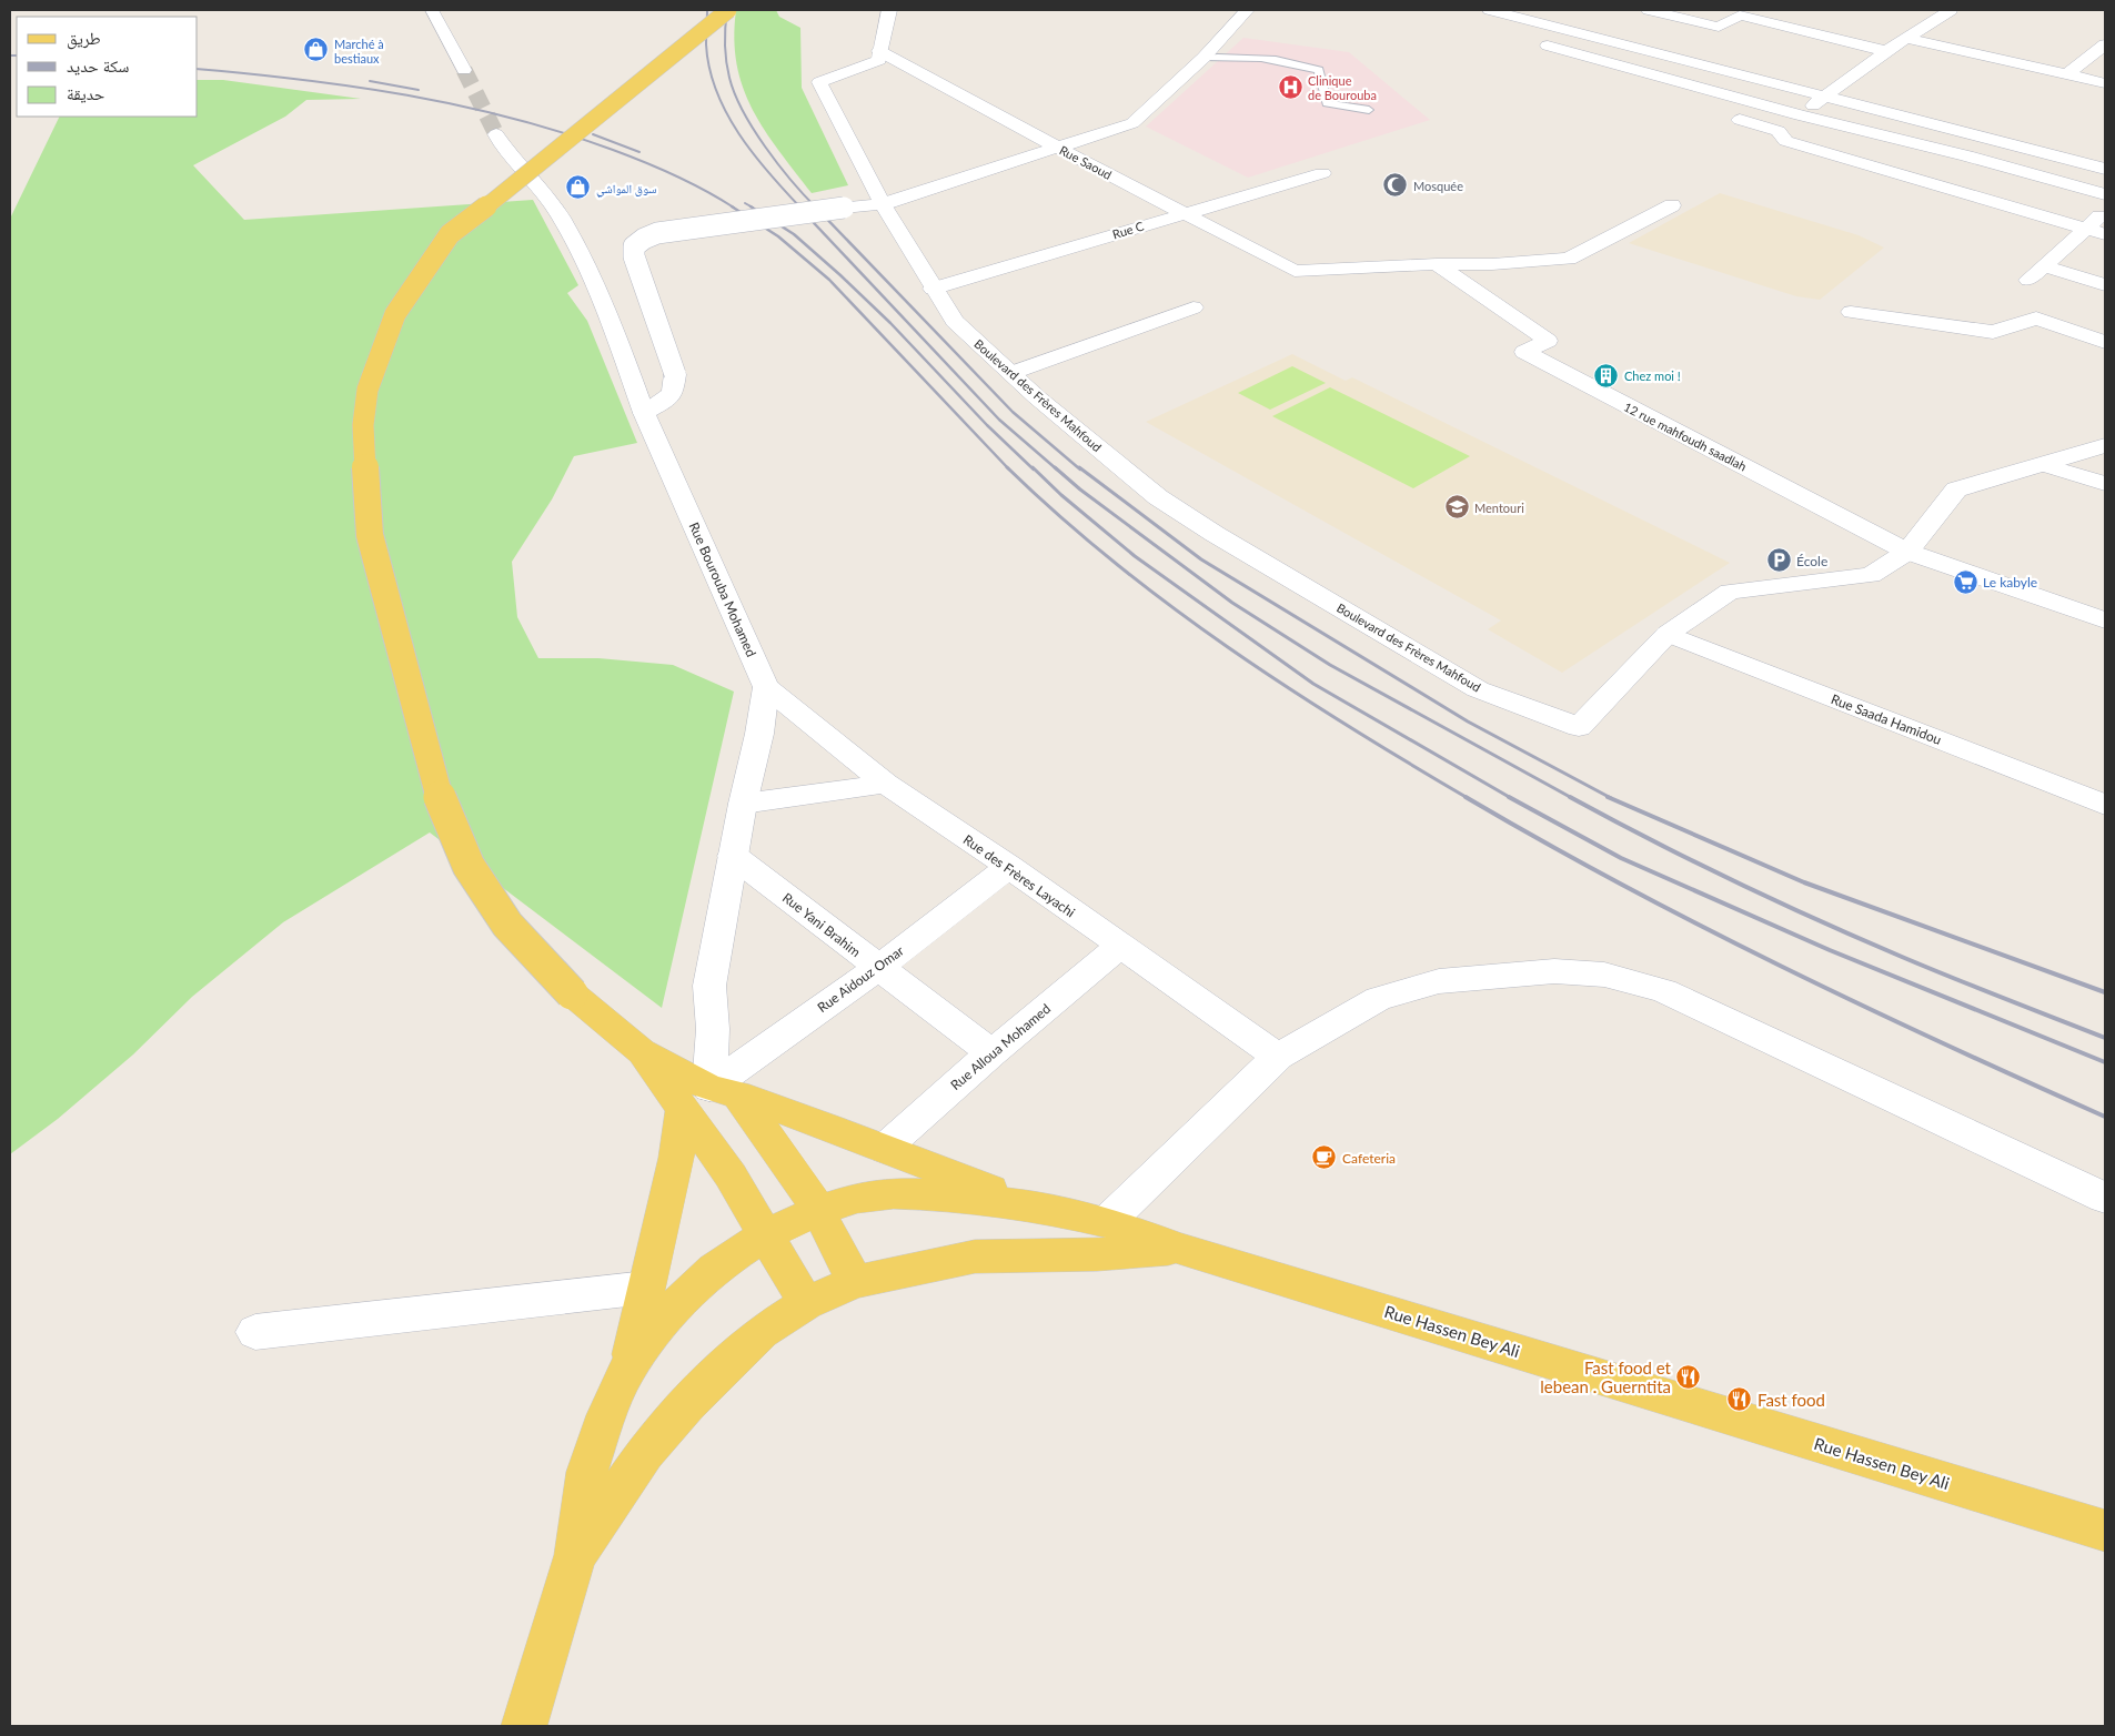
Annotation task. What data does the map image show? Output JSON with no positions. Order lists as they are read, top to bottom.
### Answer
{
  "streets": {
    "main road": ["Rue Hassen Bey Ali"],
    "street": [
      "Rue Saoud",
      "Rue C",
      "Boulevard des Frères Mahfoud",
      "12 rue mahfoudh saadlah",
      "Rue Bourouba Mohamed",
      "Rue Saada Hamidou",
      "Rue des Frères Layachi",
      "Rue Yani Brahim",
      "Rue Aidouz Omar",
      "Rue Alloua Mohamed"
    ]
  },
  "crossings": [
    ["Rue Saoud", "Rue C"],
    ["Rue Saoud", "Boulevard des Frères Mahfoud"],
    ["Rue Saoud", "12 rue mahfoudh saadlah"],
    ["Rue C", "Boulevard des Frères Mahfoud"],
    ["Boulevard des Frères Mahfoud", "Rue Saada Hamidou"],
    ["Rue Bourouba Mohamed", "Rue des Frères Layachi"],
    ["Rue des Frères Layachi", "Rue Aidouz Omar"],
    ["Rue des Frères Layachi", "Rue Alloua Mohamed"],
    ["Rue Yani Brahim", "Rue Aidouz Omar"],
    ["Rue Yani Brahim", "Rue Alloua Mohamed"]
  ],
  "places": {
    "shop": ["Marché à bestiaux", "سوق المواشي"],
    "hospital": ["Clinique de Bourouba"],
    "mosque": ["Mosquée"],
    "building": ["Chez moi !"],
    "school or university": ["Mentouri"],
    "parking": ["École"],
    "supermarket": ["Le kabyle"],
    "cafe": ["Cafeteria"],
    "restaurant": ["Fast food et lebean . Guerntita", "Fast food"]
  },
  "legend": ["طريق", "سكة حديد", "حديقة"]
}
